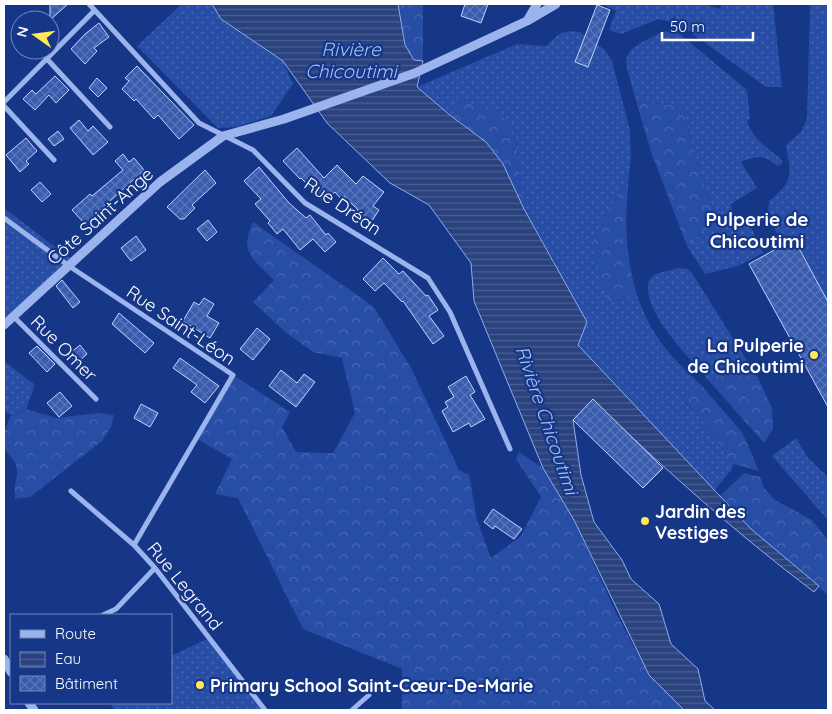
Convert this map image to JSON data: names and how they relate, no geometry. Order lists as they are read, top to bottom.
{
  "streets": {
    "street": [
      "Rue Dréan",
      "Côte Saint-Ange",
      "Rue Saint-Léon",
      "Rue Omer",
      "Rue Legrand"
    ]
  },
  "crossings": [
    ["Rue Dréan", "Côte Saint-Ange"],
    ["Côte Saint-Ange", "Rue Saint-Léon"],
    ["Côte Saint-Ange", "Rue Omer"],
    ["Rue Saint-Léon", "Rue Legrand"]
  ],
  "districts": ["Pulperie de Chicoutimi"],
  "water": ["Rivière Chicoutimi"],
  "places": ["La Pulperie de Chicoutimi", "Jardin des Vestiges", "Primary School Saint-Cœur-De-Marie"],
  "legend": ["Route", "Eau", "Bâtiment"],
  "scale_bar": "50 m",
  "north": "left"
}
